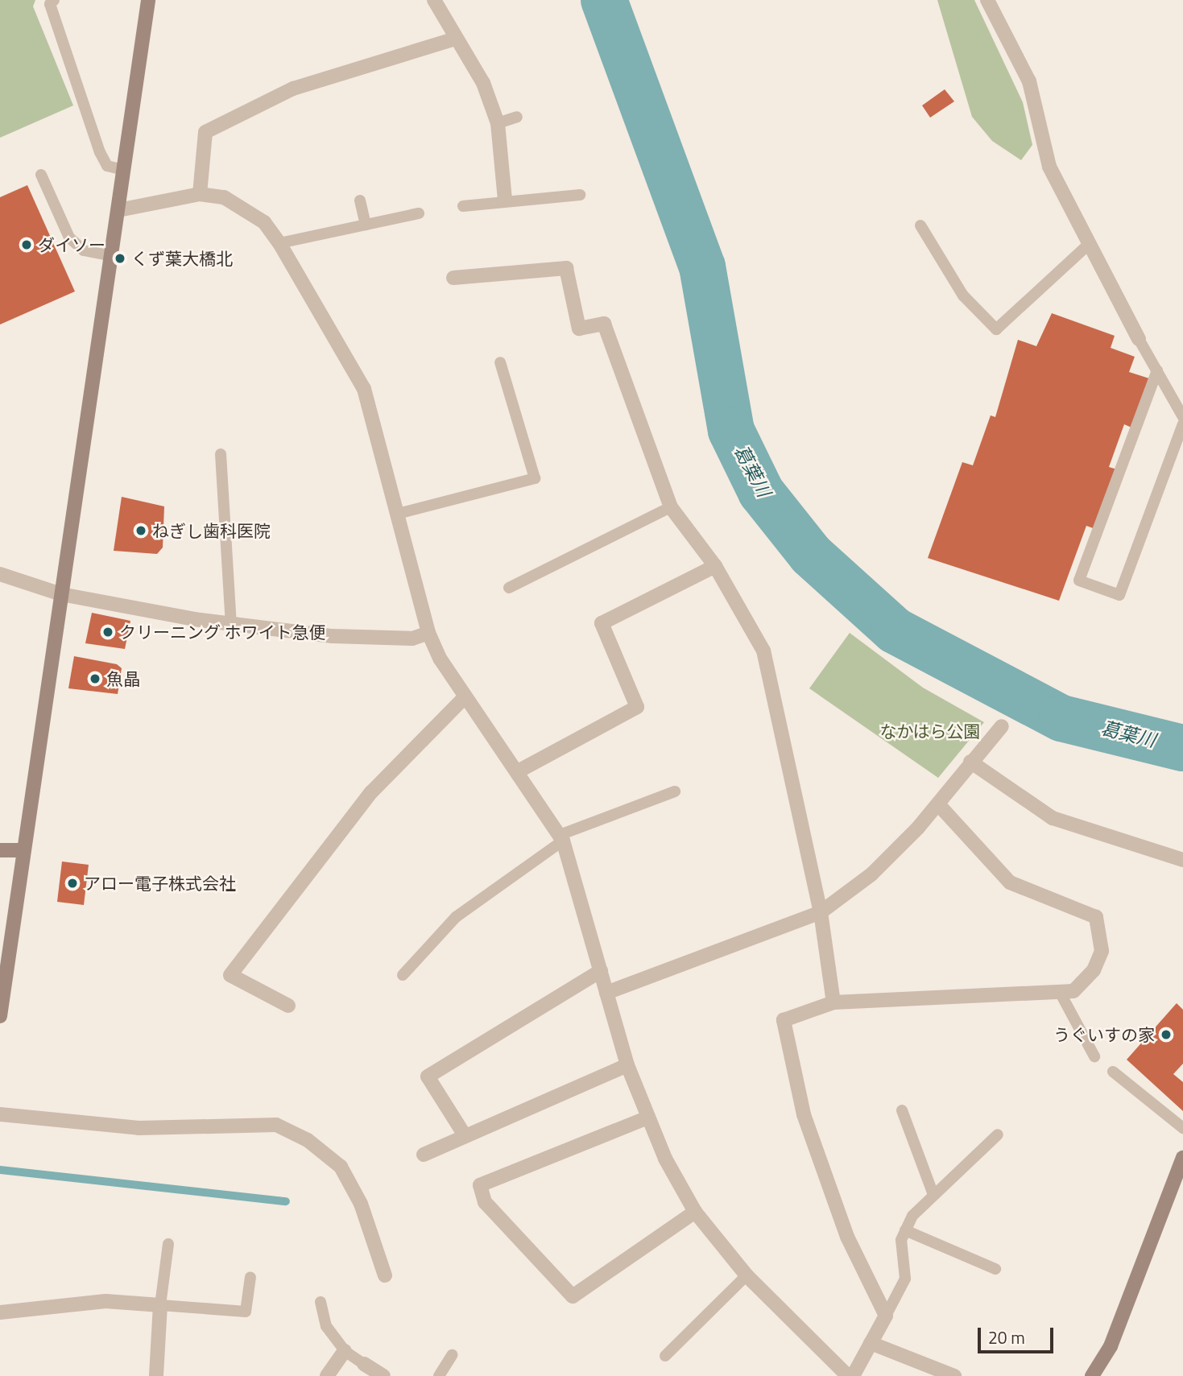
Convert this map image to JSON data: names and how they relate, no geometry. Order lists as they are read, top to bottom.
{
  "water": ["葛葉川"],
  "parks": ["なかはら公園"],
  "places": [
    "ダイソー",
    "くず葉大橋北",
    "ねぎし歯科医院",
    "クリーニング ホワイト急便",
    "魚晶",
    "アロー電子株式会社",
    "うぐいすの家"
  ],
  "scale_bar": "20 m"
}
